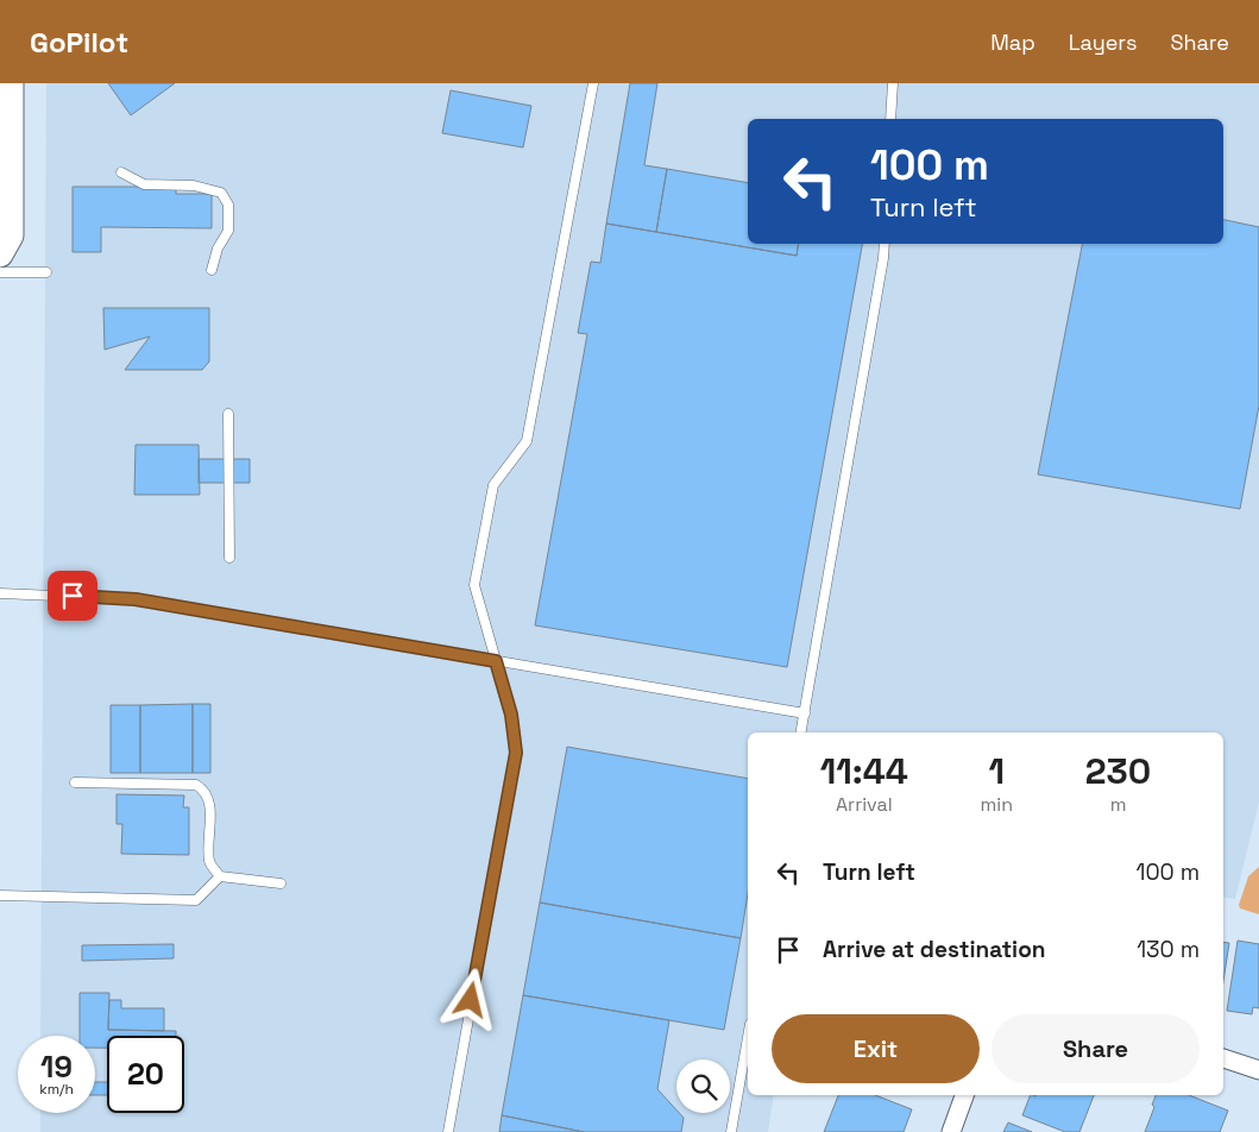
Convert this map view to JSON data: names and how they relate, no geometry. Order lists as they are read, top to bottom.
{
  "page": {
    "header": "GoPilot",
    "nav": ["Map", "Layers", "Share"],
    "turn": ["100 m", "Turn left"],
    "eta": [
      "11:44",
      "Arrival",
      "1",
      "min",
      "230",
      "m"
    ],
    "list": [
      {
        "name": "Turn left",
        "value": "100 m"
      },
      {
        "name": "Arrive at destination",
        "value": "130 m"
      }
    ],
    "buttons": ["Exit", "Share"],
    "speed": "19 km/h",
    "limit": "20"
  }
}
